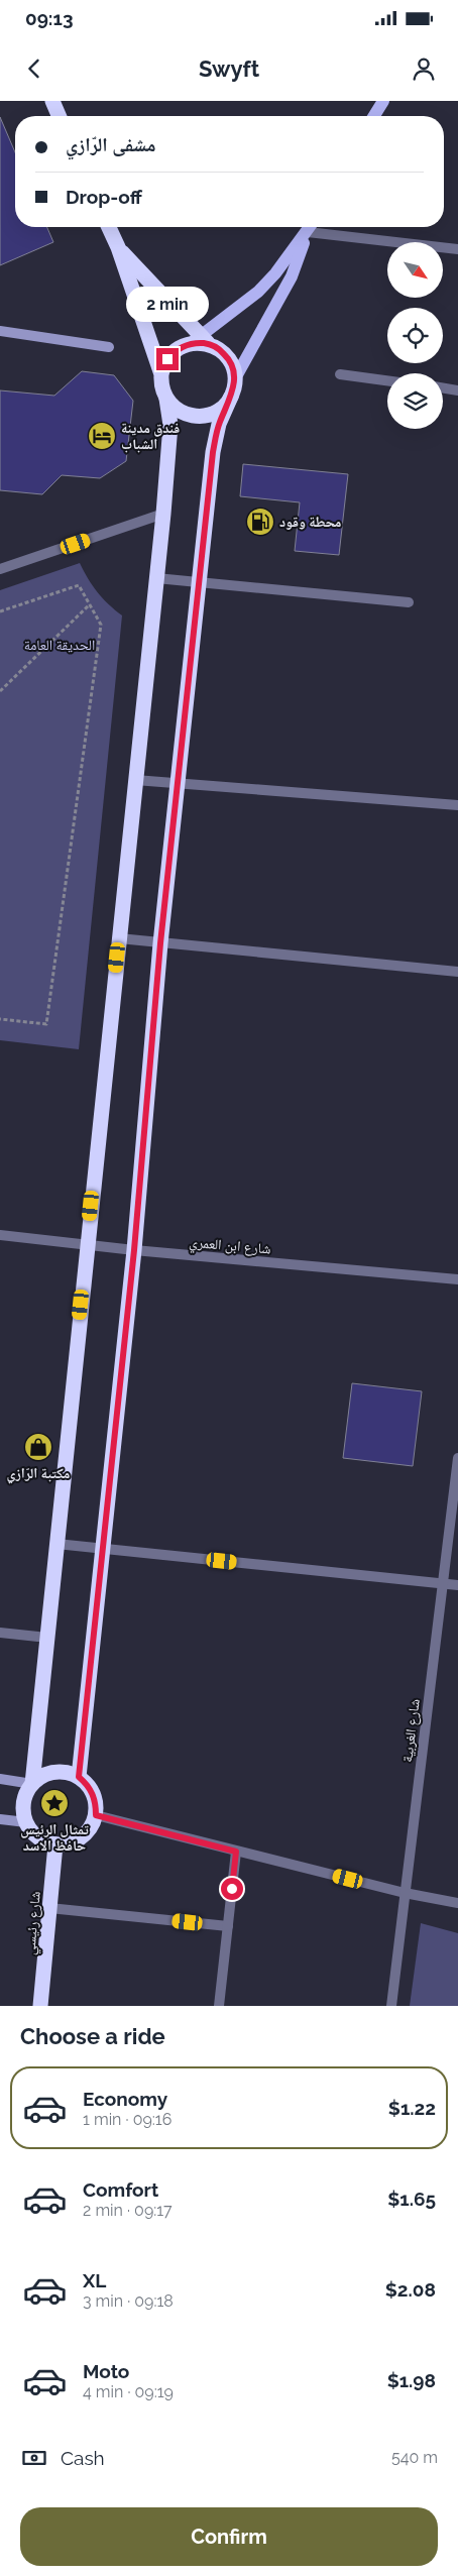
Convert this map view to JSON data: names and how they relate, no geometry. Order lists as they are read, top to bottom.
{
  "streets": {
    "highway": ["شارع رئيسي"],
    "street": ["شارع ابن العمري", "شارع الغربية"]
  },
  "parks": ["الحديقة العامة"],
  "places": {
    "hotel": ["فندق مدينة الشباب"],
    "fuel station": ["محطة وقود"],
    "shop": ["مكتبة الرّازي"],
    "place": ["تمثال الرئيس حافظ الاسد"]
  },
  "north": "bottom right",
  "page": {
    "status": "09:13",
    "header": "Swyft",
    "banner": ["مشفى الرّازي", "Drop-off"],
    "bubble": "2 min",
    "heading": "Choose a ride",
    "list": [
      {
        "name": "Economy",
        "note": "1 min · 09:16",
        "value": "$1.22"
      },
      {
        "name": "Comfort",
        "note": "2 min · 09:17",
        "value": "$1.65"
      },
      {
        "name": "XL",
        "note": "3 min · 09:18",
        "value": "$2.08"
      },
      {
        "name": "Moto",
        "note": "4 min · 09:19",
        "value": "$1.98"
      }
    ],
    "pay": ["Cash", "540 m"],
    "buttons": "Confirm"
  }
}
